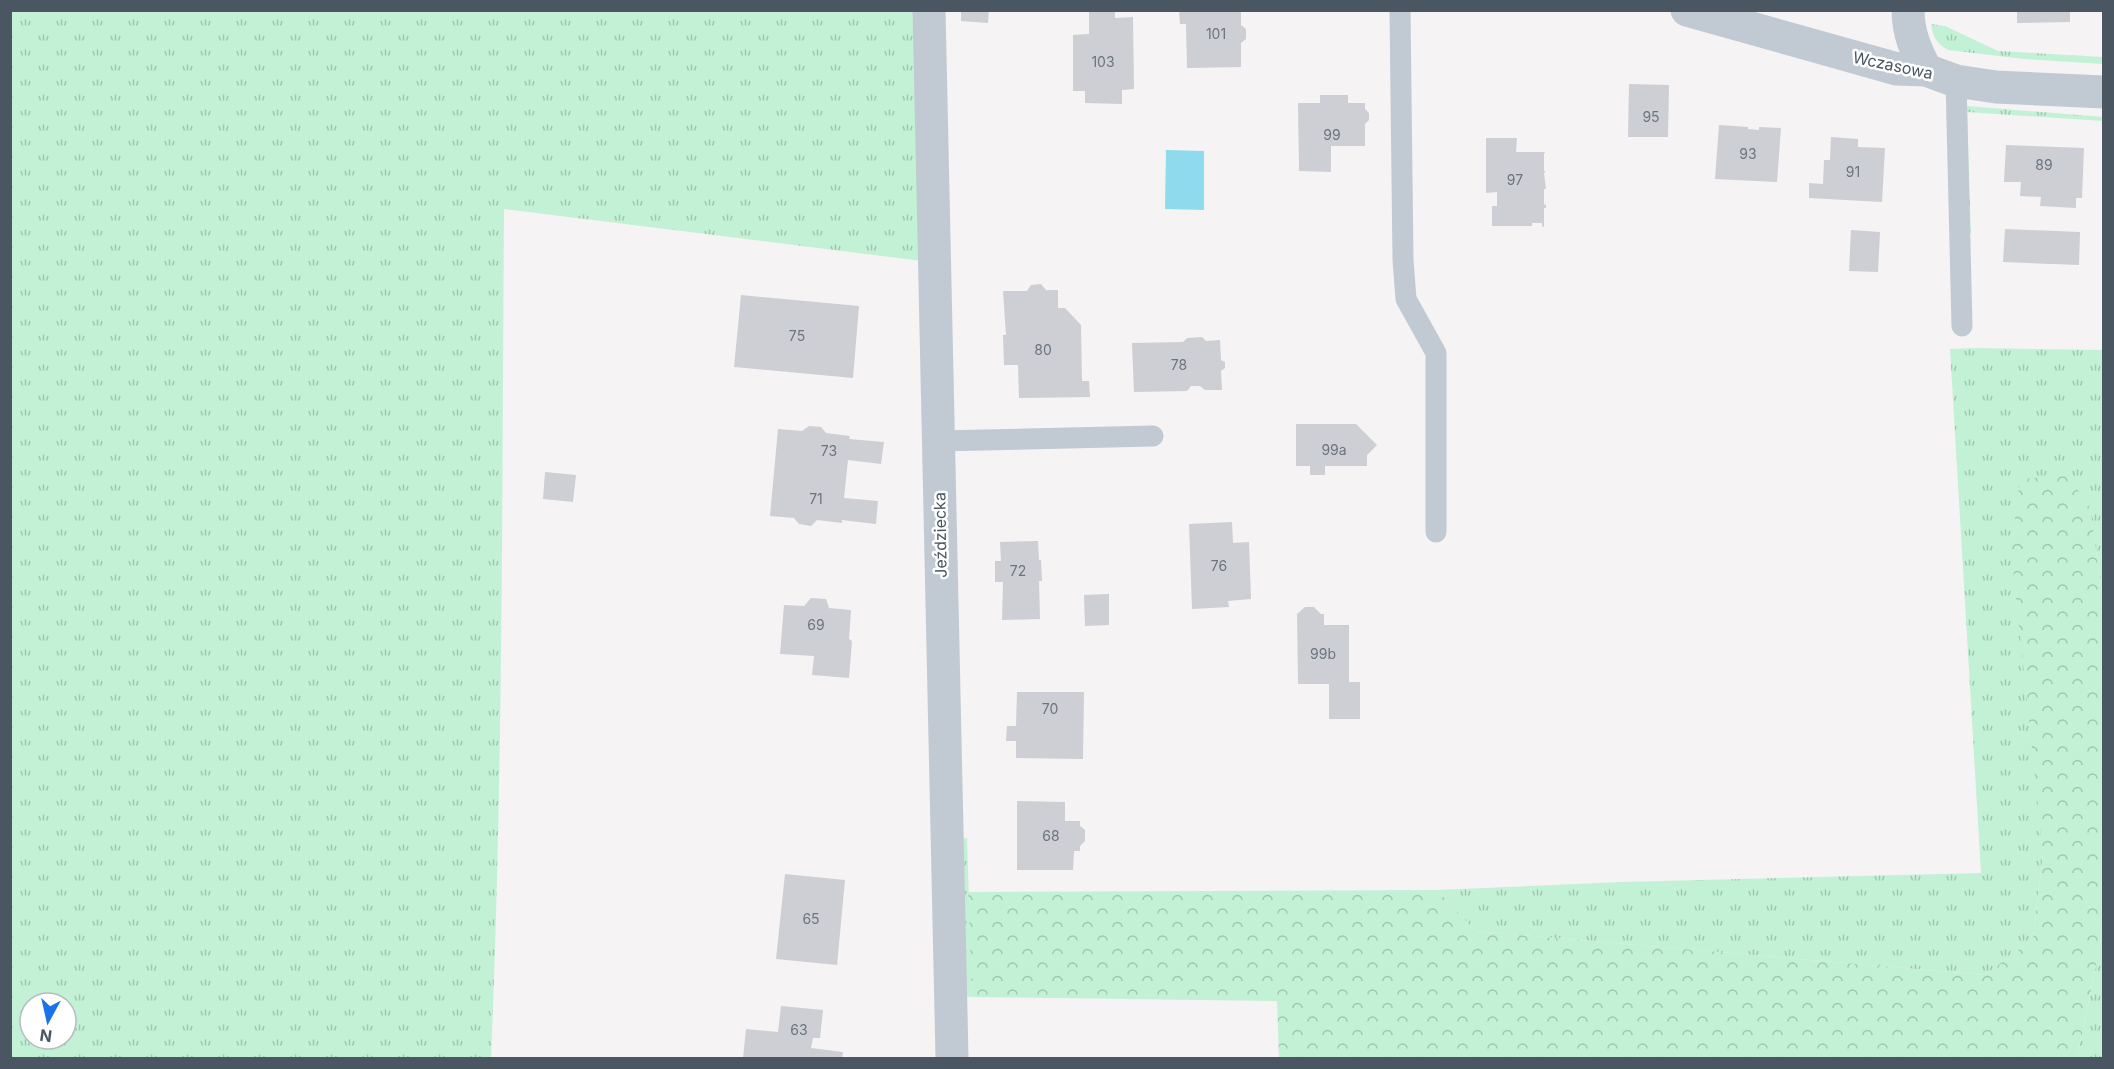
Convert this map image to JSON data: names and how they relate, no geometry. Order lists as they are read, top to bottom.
{
  "streets": {
    "street": ["Wczasowa", "Jeździecka"]
  },
  "house_numbers": [
    "101",
    "103",
    "95",
    "99",
    "93",
    "89",
    "91",
    "97",
    "75",
    "80",
    "78",
    "99a",
    "73",
    "71",
    "76",
    "72",
    "69",
    "99b",
    "70",
    "68",
    "65",
    "63"
  ],
  "north": "bottom"
}
